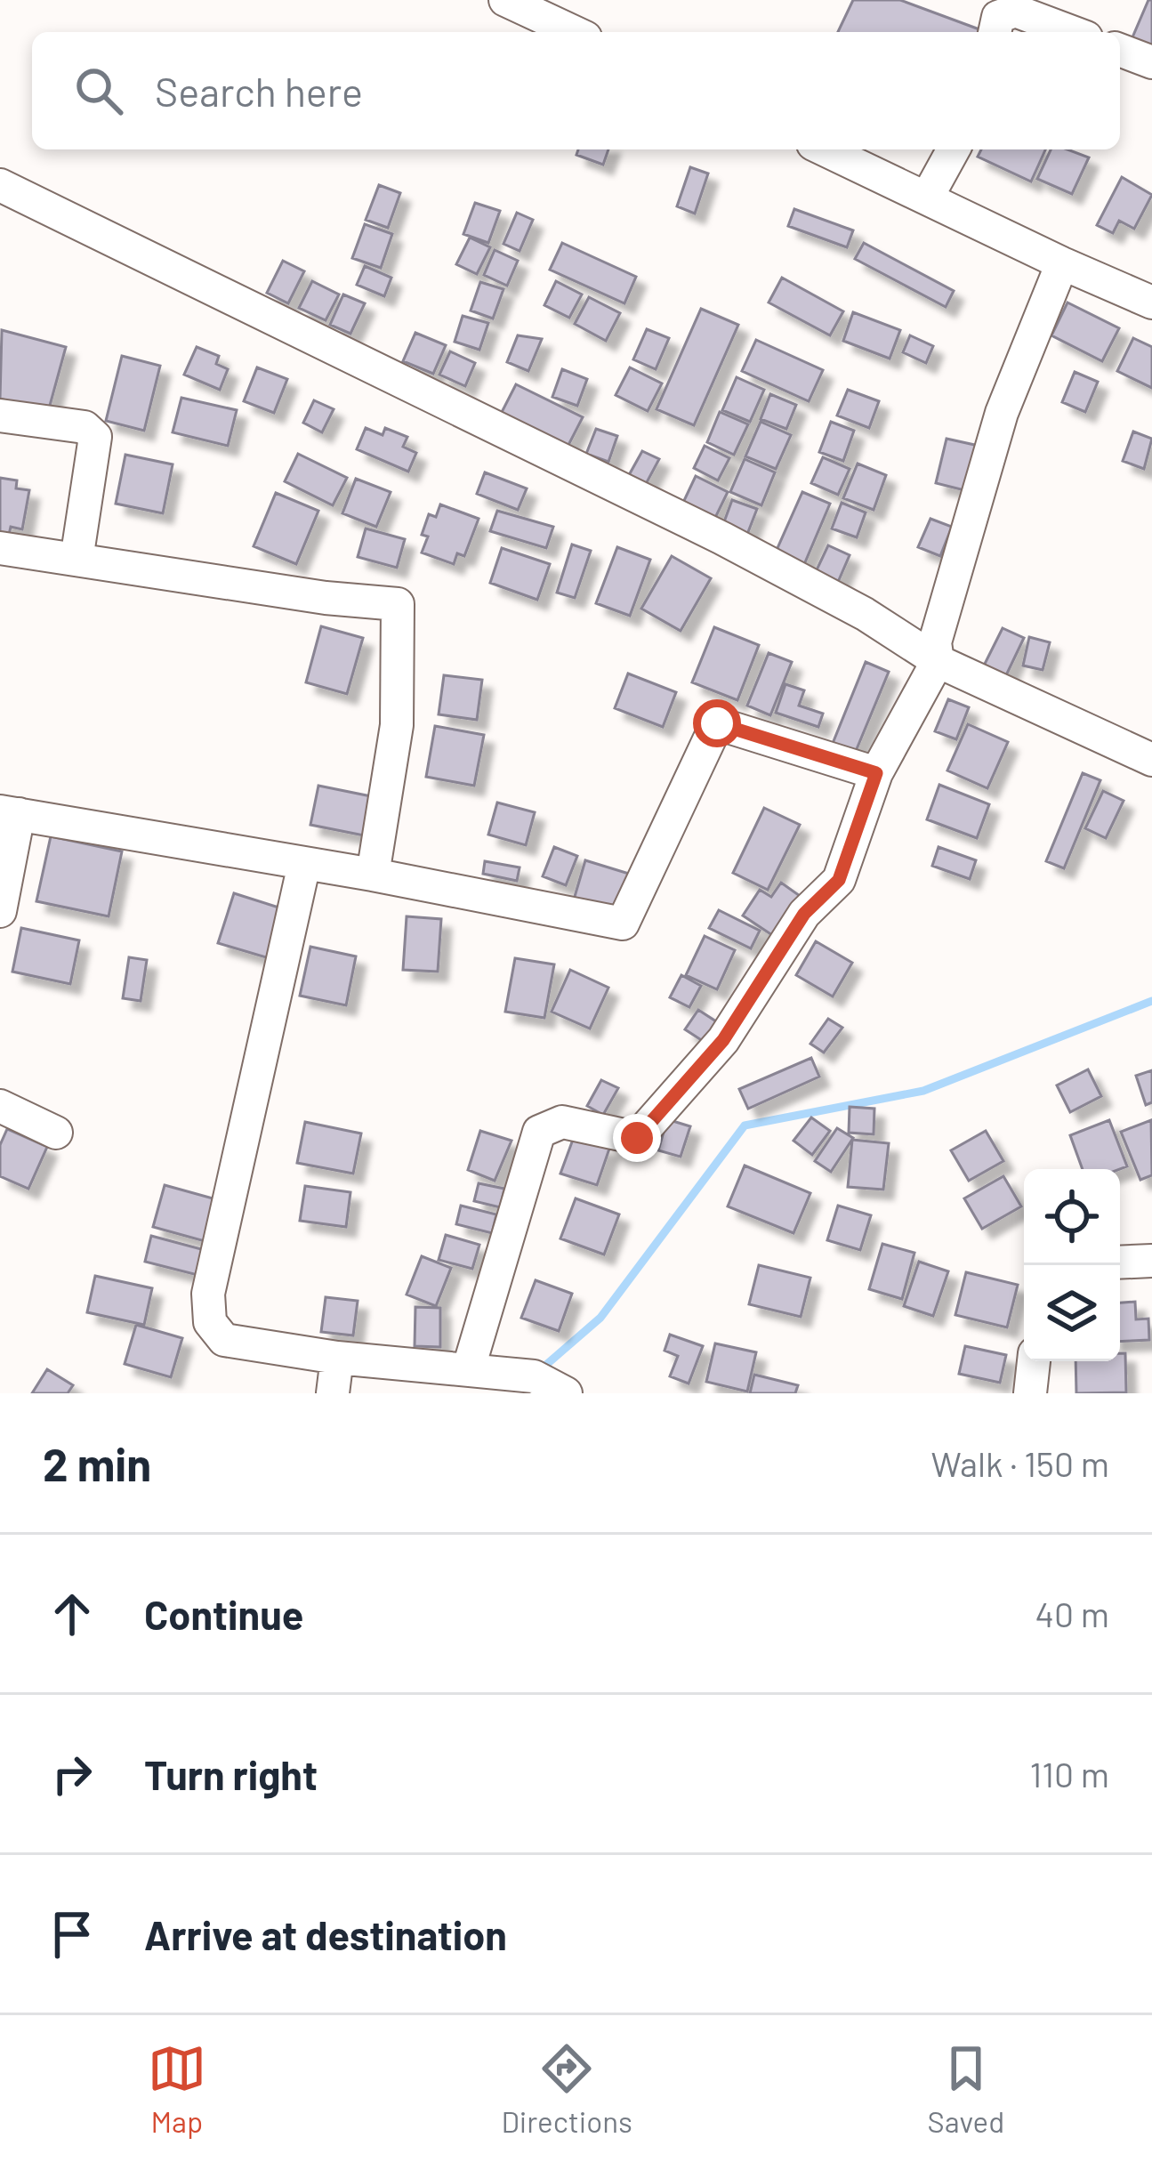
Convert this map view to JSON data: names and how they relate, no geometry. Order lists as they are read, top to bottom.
{
  "page": {
    "search": "Search here",
    "heading": ["2 min", "Walk · 150 m"],
    "list": [
      ["Continue", "40 m"],
      ["Turn right", "110 m"],
      "Arrive at destination"
    ],
    "nav": ["Map", "Directions", "Saved"]
  }
}
